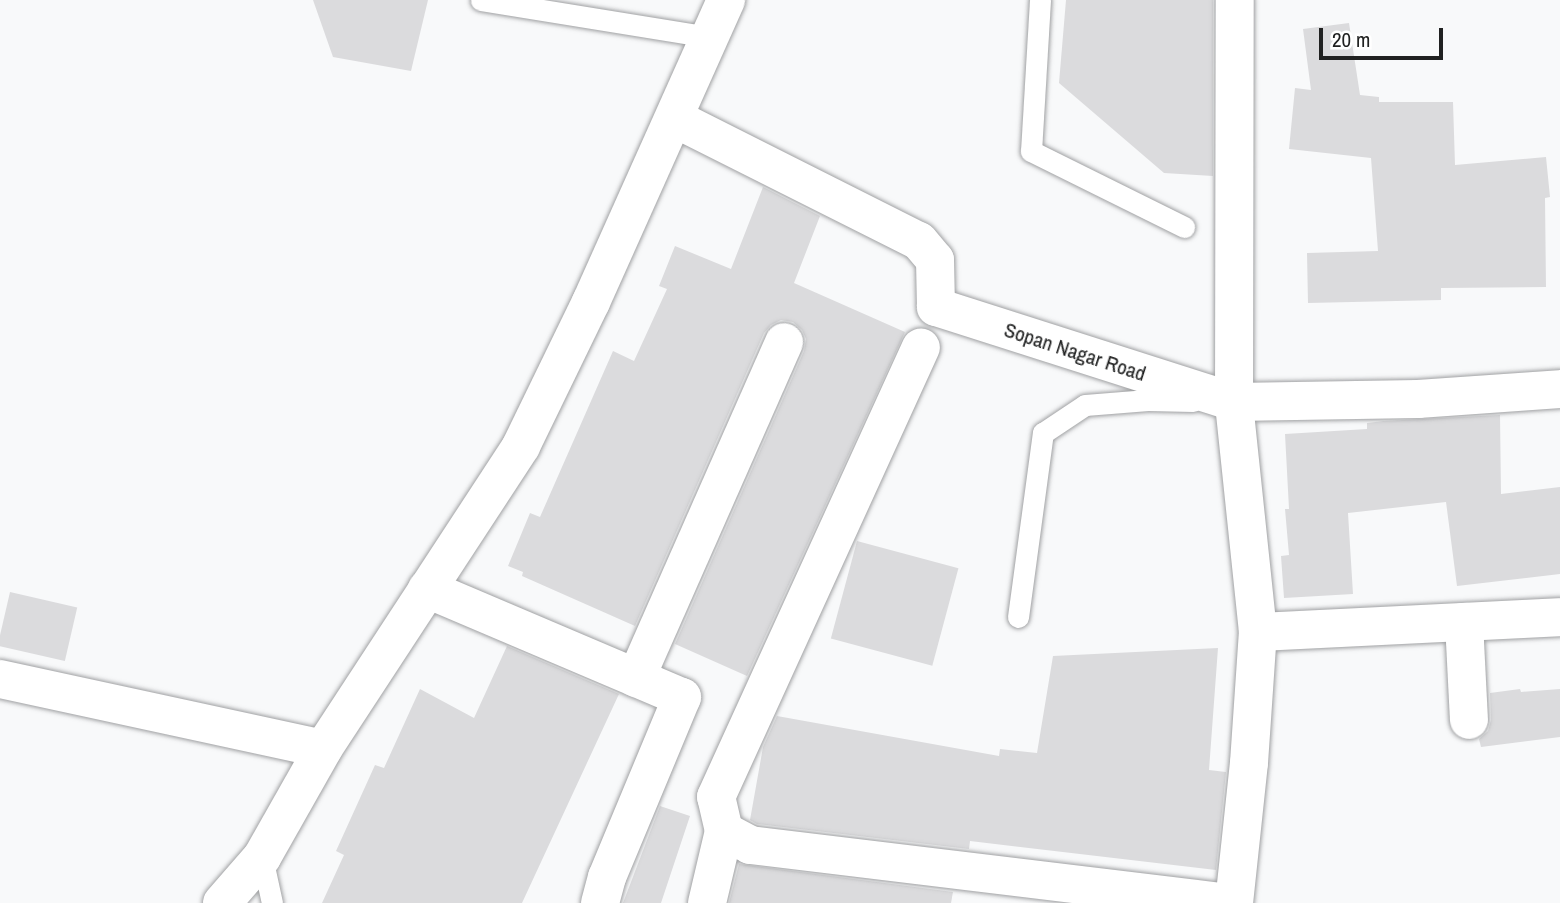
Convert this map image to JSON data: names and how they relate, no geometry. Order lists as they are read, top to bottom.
{
  "streets": {
    "street": ["Sopan Nagar Road"]
  },
  "scale_bar": "20 m"
}
